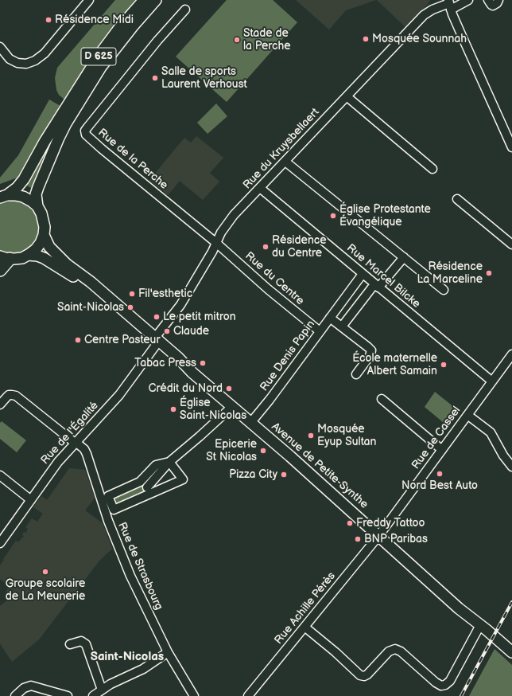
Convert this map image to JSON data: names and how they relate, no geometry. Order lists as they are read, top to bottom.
{
  "streets": {
    "main road": ["D 625", "Avenue de Petite-Synthe"],
    "street": [
      "Rue du Kruysbellaert",
      "Rue de la Perche",
      "Rue Marcel Bilcke",
      "Rue du Centre",
      "Rue Denis Papin",
      "Rue de l'Égalité",
      "Rue de Cassel",
      "Rue de Strasbourg",
      "Rue Achille Pérès"
    ]
  },
  "crossings": [
    ["Rue du Kruysbellaert", "Rue de la Perche"],
    ["Rue du Kruysbellaert", "Rue Marcel Bilcke"],
    ["Rue du Kruysbellaert", "Rue du Centre"],
    ["Rue du Kruysbellaert", "Rue de l'Égalité"],
    ["Rue du Kruysbellaert", "Avenue de Petite-Synthe"],
    ["Rue de la Perche", "Rue du Centre"],
    ["Rue Marcel Bilcke", "Rue Denis Papin"],
    ["Rue Marcel Bilcke", "Rue de Cassel"],
    ["Rue du Centre", "Rue Denis Papin"],
    ["Rue Denis Papin", "Avenue de Petite-Synthe"],
    ["Rue de l'Égalité", "Avenue de Petite-Synthe"],
    ["Rue de l'Égalité", "Rue de Strasbourg"],
    ["Rue de Cassel", "Avenue de Petite-Synthe"],
    ["Rue de Cassel", "Rue Achille Pérès"],
    ["Avenue de Petite-Synthe", "Rue Achille Pérès"]
  ],
  "districts": ["Saint-Nicolas"],
  "places": [
    "Résidence Midi",
    "Mosquée Sounnah",
    "Stade de la Perche",
    "Salle de sports Laurent Verhoust",
    "Église Protestante Évangélique",
    "Résidence du Centre",
    "Résidence La Marceline",
    "Fil'esthetic",
    "Saint-Nicolas",
    "Le petit mitron",
    "Claude",
    "Centre Pasteur",
    "Tabac Press",
    "École maternelle Albert Samain",
    "Crédit du Nord",
    "Église Saint-Nicolas",
    "Mosquée Eyup Sultan",
    "Epicerie St Nicolas",
    "Nord Best Auto",
    "Pizza City",
    "Freddy Tattoo",
    "BNP Paribas",
    "Groupe scolaire de La Meunerie"
  ]
}
